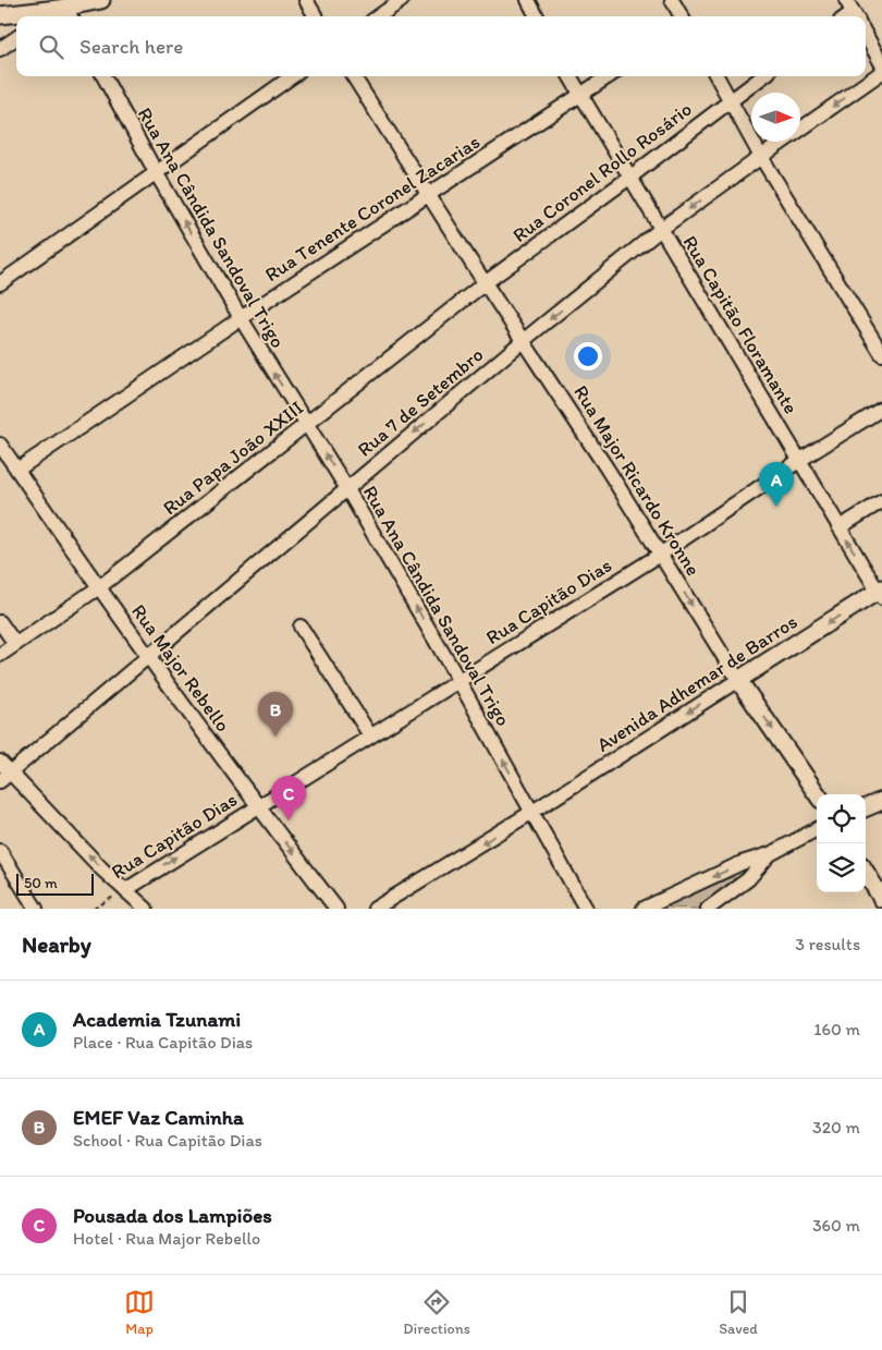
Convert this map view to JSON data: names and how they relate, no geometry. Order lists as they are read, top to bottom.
{
  "streets": {
    "main road": ["Rua Major Ricardo Kronne", "Avenida Adhemar de Barros"],
    "street": [
      "Rua Coronel Rollo Rosário",
      "Rua Tenente Coronel Zacarias",
      "Rua Ana Cândida Sandoval Trigo",
      "Rua Capitão Floramante",
      "Rua 7 de Setembro",
      "Rua Papa João XXIII",
      "Rua Capitão Dias",
      "Rua Major Rebello"
    ]
  },
  "crossings": [
    ["Rua Coronel Rollo Rosário", "Rua Capitão Floramante"],
    ["Rua Coronel Rollo Rosário", "Rua Papa João XXIII"],
    ["Rua Coronel Rollo Rosário", "Rua Major Ricardo Kronne"],
    ["Rua Tenente Coronel Zacarias", "Rua Ana Cândida Sandoval Trigo"],
    ["Rua Tenente Coronel Zacarias", "Rua Capitão Floramante"],
    ["Rua Tenente Coronel Zacarias", "Rua Major Ricardo Kronne"],
    ["Rua Tenente Coronel Zacarias", "Rua Major Rebello"],
    ["Rua Ana Cândida Sandoval Trigo", "Rua 7 de Setembro"],
    ["Rua Ana Cândida Sandoval Trigo", "Rua Papa João XXIII"],
    ["Rua Ana Cândida Sandoval Trigo", "Rua Capitão Dias"],
    ["Rua Ana Cândida Sandoval Trigo", "Avenida Adhemar de Barros"],
    ["Rua Capitão Floramante", "Rua 7 de Setembro"],
    ["Rua Capitão Floramante", "Rua Capitão Dias"],
    ["Rua Capitão Floramante", "Avenida Adhemar de Barros"],
    ["Rua 7 de Setembro", "Rua Major Ricardo Kronne"],
    ["Rua 7 de Setembro", "Rua Major Rebello"],
    ["Rua Papa João XXIII", "Rua Major Ricardo Kronne"],
    ["Rua Papa João XXIII", "Rua Major Rebello"],
    ["Rua Major Ricardo Kronne", "Rua Capitão Dias"],
    ["Rua Major Ricardo Kronne", "Avenida Adhemar de Barros"],
    ["Rua Capitão Dias", "Rua Major Rebello"]
  ],
  "one_way": ["Rua Ana Cândida Sandoval Trigo", "Rua 7 de Setembro", "Avenida Adhemar de Barros"],
  "scale_bar": "50 m",
  "north": "right",
  "page": {
    "search": "Search here",
    "pins": ["A", "B", "C"],
    "scale": "50 m",
    "heading": ["Nearby", "3 results"],
    "list": [
      {
        "mark": "A",
        "name": "Academia Tzunami",
        "note": "Place · Rua Capitão Dias",
        "value": "160 m"
      },
      {
        "mark": "B",
        "name": "EMEF Vaz Caminha",
        "note": "School · Rua Capitão Dias",
        "value": "320 m"
      },
      {
        "mark": "C",
        "name": "Pousada dos Lampiões",
        "note": "Hotel · Rua Major Rebello",
        "value": "360 m"
      }
    ],
    "nav": ["Map", "Directions", "Saved"]
  }
}
